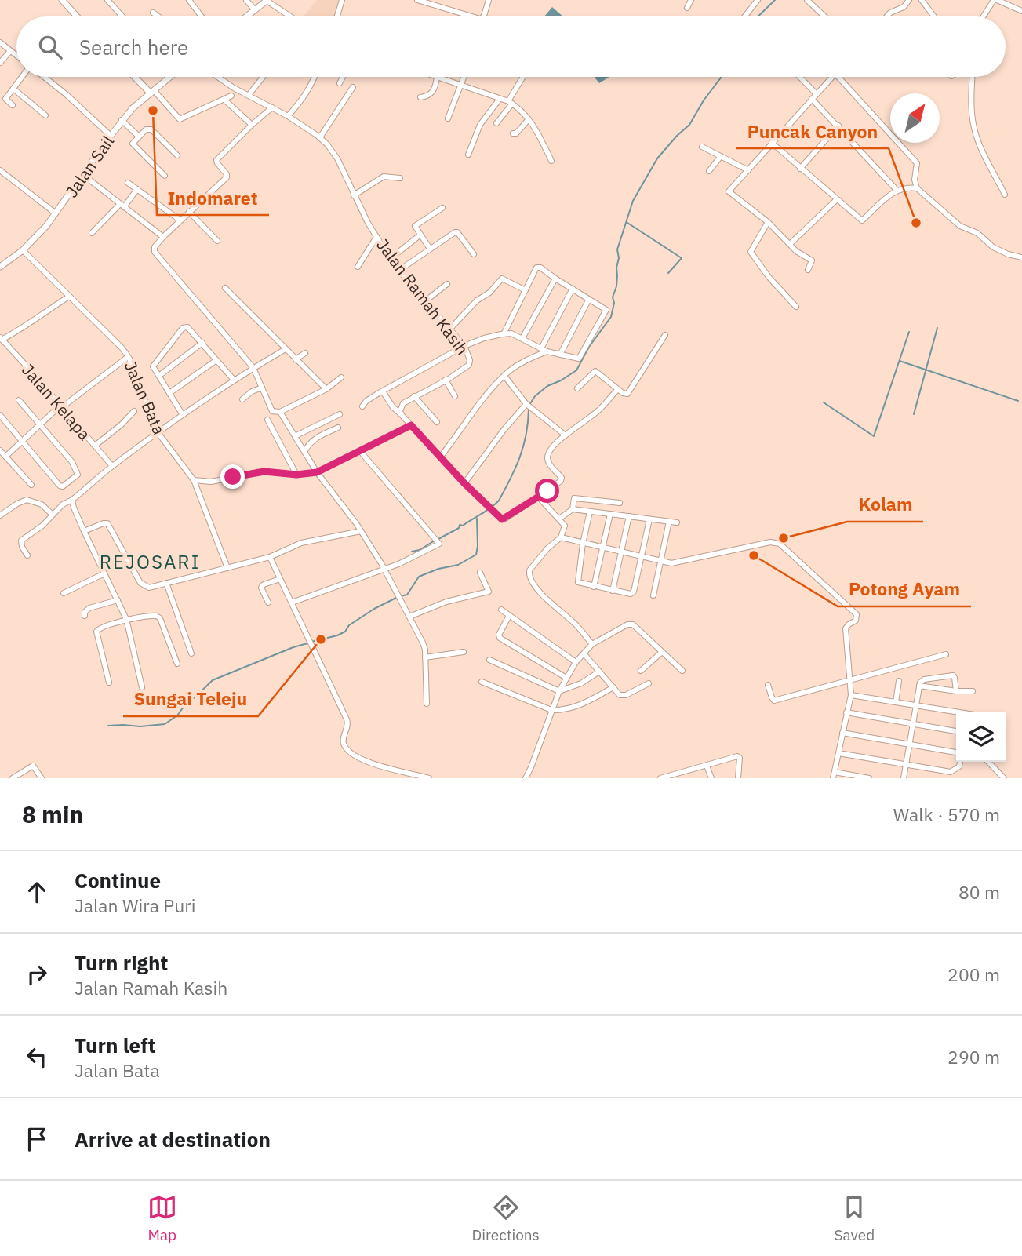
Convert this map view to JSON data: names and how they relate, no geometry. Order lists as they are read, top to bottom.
{
  "streets": {
    "street": [
      "Jalan Sail",
      "Jalan Ramah Kasih",
      "Jalan Bata",
      "Jalan Kelapa"
    ]
  },
  "crossings": [
    ["Jalan Sail", "Jalan Bata"]
  ],
  "districts": ["REJOSARI"],
  "places": [
    "Indomaret",
    "Puncak Canyon",
    "Kolam",
    "Potong Ayam",
    "Sungai Teleju"
  ],
  "north": "top right",
  "page": {
    "search": "Search here",
    "heading": ["8 min", "Walk · 570 m"],
    "list": [
      ["Continue", "Jalan Wira Puri", "80 m"],
      ["Turn right", "Jalan Ramah Kasih", "200 m"],
      ["Turn left", "Jalan Bata", "290 m"],
      "Arrive at destination"
    ],
    "nav": ["Map", "Directions", "Saved"]
  }
}
